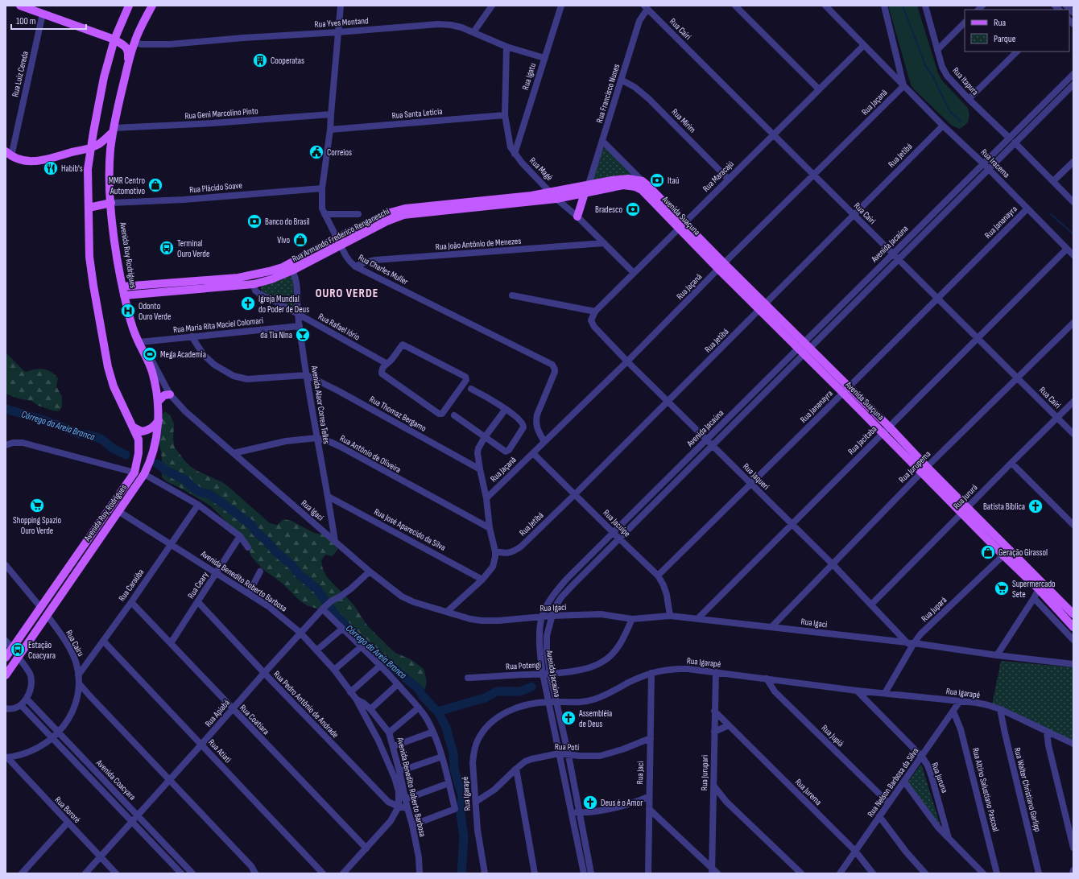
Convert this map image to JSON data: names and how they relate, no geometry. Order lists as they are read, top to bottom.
{
  "streets": {
    "main road": ["Avenida Suaçuna", "Rua Armando Frederico Renganeschi", "Avenida Ruy Rodrigues"],
    "street": [
      "Rua Yves Montand",
      "Rua Cairi",
      "Rua Luiz Cereda",
      "Rua Igatu",
      "Rua Itapura",
      "Rua Francisco Nunes",
      "Rua Jaçanã",
      "Rua Geni Marcolino Pinto",
      "Rua Santa Letícia",
      "Rua Mirim",
      "Rua Jetibá",
      "Rua Iracema",
      "Rua Magé",
      "Rua Maracajú",
      "Rua Plácido Soave",
      "Rua Jananayra",
      "Rua João Antônio de Menezes",
      "Avenida Jacaúna",
      "Rua Charles Muller",
      "Rua Maria Rita Maciel Colomari",
      "Rua Rafael Iório",
      "Avenida Alaor Correa Telles",
      "Rua Thomaz Bergamo",
      "Rua Jacitaba",
      "Rua Antônio de Oliveira",
      "Rua Jurupema",
      "Rua Jaqueri",
      "Rua Jururá",
      "Rua Igaci",
      "Rua Jacuípe",
      "Rua José Aparecido da Silva",
      "Avenida Benedito Roberto Barbosa",
      "Rua Caraúba",
      "Rua Ceary",
      "Rua Jupará",
      "Rua Cairu",
      "Rua Igarapé",
      "Rua Potengi",
      "Rua Pedro Antônio de Andrade",
      "Rua Apiabá",
      "Rua Coatiara",
      "Rua Jupiá",
      "Rua Poti",
      "Rua Atiati",
      "Rua Jaci",
      "Rua Jurupari",
      "Rua Juruna",
      "Avenida Coacyara",
      "Rua Nelson Barbosa da Silva",
      "Rua Altino Salustiano Pascoal",
      "Rua Walter Christiano Garlipp",
      "Rua Jurema",
      "Rua Bororé"
    ]
  },
  "crossings": [
    ["Rua Yves Montand", "Rua Igatu"],
    ["Rua Yves Montand", "Rua Magé"],
    ["Rua Yves Montand", "Avenida Ruy Rodrigues"],
    ["Rua Yves Montand", "Rua Charles Muller"],
    ["Rua Cairi", "Rua Francisco Nunes"],
    ["Rua Cairi", "Rua Jaçanã"],
    ["Rua Cairi", "Rua Jetibá"],
    ["Rua Cairi", "Rua Maracajú"],
    ["Rua Cairi", "Rua Jananayra"],
    ["Rua Cairi", "Avenida Jacaúna"],
    ["Rua Cairi", "Rua Jacitaba"],
    ["Rua Cairi", "Rua Jurupema"],
    ["Rua Cairi", "Rua Jururá"],
    ["Rua Igatu", "Rua Magé"],
    ["Rua Itapura", "Avenida Jacaúna"],
    ["Rua Francisco Nunes", "Rua Mirim"],
    ["Rua Francisco Nunes", "Rua Armando Frederico Renganeschi"],
    ["Rua Jaçanã", "Rua Iracema"],
    ["Rua Jaçanã", "Avenida Suaçuna"],
    ["Rua Jaçanã", "Rua Charles Muller"],
    ["Rua Jaçanã", "Rua Jaqueri"],
    ["Rua Jaçanã", "Rua Jacuípe"],
    ["Rua Geni Marcolino Pinto", "Avenida Ruy Rodrigues"],
    ["Rua Geni Marcolino Pinto", "Rua Charles Muller"],
    ["Rua Santa Letícia", "Rua Magé"],
    ["Rua Santa Letícia", "Rua Charles Muller"],
    ["Rua Mirim", "Rua Maracajú"],
    ["Rua Jetibá", "Rua Iracema"],
    ["Rua Jetibá", "Avenida Suaçuna"],
    ["Rua Jetibá", "Rua Jaqueri"],
    ["Rua Jetibá", "Rua Jacuípe"],
    ["Rua Iracema", "Rua Maracajú"],
    ["Rua Iracema", "Rua Jananayra"],
    ["Rua Iracema", "Avenida Jacaúna"],
    ["Rua Iracema", "Rua Jacitaba"],
    ["Rua Magé", "Rua Maracajú"],
    ["Rua Magé", "Rua Armando Frederico Renganeschi"],
    ["Rua Magé", "Rua João Antônio de Menezes"],
    ["Rua Maracajú", "Avenida Suaçuna"],
    ["Rua Maracajú", "Rua Jaqueri"],
    ["Rua Plácido Soave", "Avenida Ruy Rodrigues"],
    ["Rua Plácido Soave", "Rua Charles Muller"],
    ["Avenida Suaçuna", "Rua Jananayra"],
    ["Avenida Suaçuna", "Rua Armando Frederico Renganeschi"],
    ["Avenida Suaçuna", "Avenida Jacaúna"],
    ["Avenida Suaçuna", "Rua Jacitaba"],
    ["Avenida Suaçuna", "Rua Jurupema"],
    ["Avenida Suaçuna", "Rua Jururá"],
    ["Avenida Suaçuna", "Rua Jupará"],
    ["Rua Jananayra", "Rua Jaqueri"],
    ["Rua Jananayra", "Rua Jacuípe"],
    ["Rua Armando Frederico Renganeschi", "Avenida Ruy Rodrigues"],
    ["Rua Armando Frederico Renganeschi", "Rua Charles Muller"],
    ["Rua Armando Frederico Renganeschi", "Rua Rafael Iório"],
    ["Rua Armando Frederico Renganeschi", "Avenida Alaor Correa Telles"],
    ["Rua João Antônio de Menezes", "Rua Charles Muller"],
    ["Avenida Jacaúna", "Rua Jaqueri"],
    ["Avenida Jacaúna", "Rua Igaci"],
    ["Avenida Jacaúna", "Rua Jacuípe"],
    ["Avenida Jacaúna", "Rua Igarapé"],
    ["Avenida Jacaúna", "Rua Potengi"],
    ["Avenida Jacaúna", "Rua Poti"],
    ["Avenida Ruy Rodrigues", "Rua Maria Rita Maciel Colomari"],
    ["Avenida Ruy Rodrigues", "Rua Igaci"],
    ["Avenida Ruy Rodrigues", "Avenida Benedito Roberto Barbosa"],
    ["Avenida Ruy Rodrigues", "Rua Cairu"],
    ["Rua Maria Rita Maciel Colomari", "Avenida Alaor Correa Telles"],
    ["Rua Maria Rita Maciel Colomari", "Rua Igaci"],
    ["Rua Rafael Iório", "Avenida Alaor Correa Telles"],
    ["Avenida Alaor Correa Telles", "Rua Thomaz Bergamo"],
    ["Avenida Alaor Correa Telles", "Rua Antônio de Oliveira"],
    ["Avenida Alaor Correa Telles", "Rua Igaci"],
    ["Avenida Alaor Correa Telles", "Rua José Aparecido da Silva"],
    ["Rua Jacitaba", "Rua Jaqueri"],
    ["Rua Jacitaba", "Rua Igaci"],
    ["Rua Antônio de Oliveira", "Rua Igaci"],
    ["Rua Jurupema", "Rua Jaqueri"],
    ["Rua Jurupema", "Rua Igaci"],
    ["Rua Jaqueri", "Rua Jururá"],
    ["Rua Jaqueri", "Rua Igaci"],
    ["Rua Jaqueri", "Rua Jupará"],
    ["Rua Igaci", "Rua Jacuípe"],
    ["Rua Igaci", "Rua Jupará"],
    ["Rua Igaci", "Rua Potengi"],
    ["Rua Igaci", "Rua Apiabá"],
    ["Avenida Benedito Roberto Barbosa", "Rua Caraúba"],
    ["Avenida Benedito Roberto Barbosa", "Rua Ceary"],
    ["Avenida Benedito Roberto Barbosa", "Rua Pedro Antônio de Andrade"],
    ["Avenida Benedito Roberto Barbosa", "Rua Apiabá"],
    ["Avenida Benedito Roberto Barbosa", "Rua Coatiara"],
    ["Rua Caraúba", "Rua Cairu"],
    ["Rua Caraúba", "Rua Coatiara"],
    ["Rua Caraúba", "Rua Atiati"],
    ["Rua Ceary", "Rua Pedro Antônio de Andrade"],
    ["Rua Ceary", "Rua Coatiara"],
    ["Rua Jupará", "Rua Igarapé"],
    ["Rua Cairu", "Avenida Coacyara"],
    ["Rua Cairu", "Rua Bororé"],
    ["Rua Igarapé", "Rua Jupiá"],
    ["Rua Igarapé", "Rua Poti"],
    ["Rua Igarapé", "Rua Jaci"],
    ["Rua Igarapé", "Rua Jurupari"],
    ["Rua Igarapé", "Rua Juruna"],
    ["Rua Igarapé", "Rua Nelson Barbosa da Silva"],
    ["Rua Igarapé", "Rua Walter Christiano Garlipp"],
    ["Rua Pedro Antônio de Andrade", "Rua Apiabá"],
    ["Rua Apiabá", "Rua Coatiara"],
    ["Rua Apiabá", "Rua Atiati"],
    ["Rua Apiabá", "Avenida Coacyara"],
    ["Rua Apiabá", "Rua Bororé"],
    ["Rua Jupiá", "Rua Nelson Barbosa da Silva"],
    ["Rua Poti", "Rua Jaci"],
    ["Rua Jurupari", "Rua Jurema"],
    ["Rua Juruna", "Rua Nelson Barbosa da Silva"],
    ["Rua Nelson Barbosa da Silva", "Rua Altino Salustiano Pascoal"],
    ["Rua Nelson Barbosa da Silva", "Rua Jurema"]
  ],
  "districts": ["OURO VERDE"],
  "water": ["Córrego da Areia Branca"],
  "places": {
    "building": ["Cooperatas"],
    "public building": ["Correios"],
    "restaurant": ["Habib's"],
    "bank": ["Itaú", "Bradesco", "Banco do Brasil"],
    "shop": ["MMR Centro Automotivo", "Vivo", "Geração Girassol"],
    "bus stop": ["Terminal Ouro Verde", "Estação Coacyara"],
    "church": [
      "Igreja Mundial do Poder de Deus",
      "Batista Bíblica",
      "Assembléia de Deus",
      "Deus é o Amor"
    ],
    "hospital": ["Odonto Ouro Verde"],
    "bar": ["da Tia Nina"],
    "sports": ["Mega Academia"],
    "supermarket": ["Shopping Spazio Ouro Verde", "Supermercado Sete"]
  },
  "legend": ["Rua", "Parque"],
  "scale_bar": "100 m"
}
